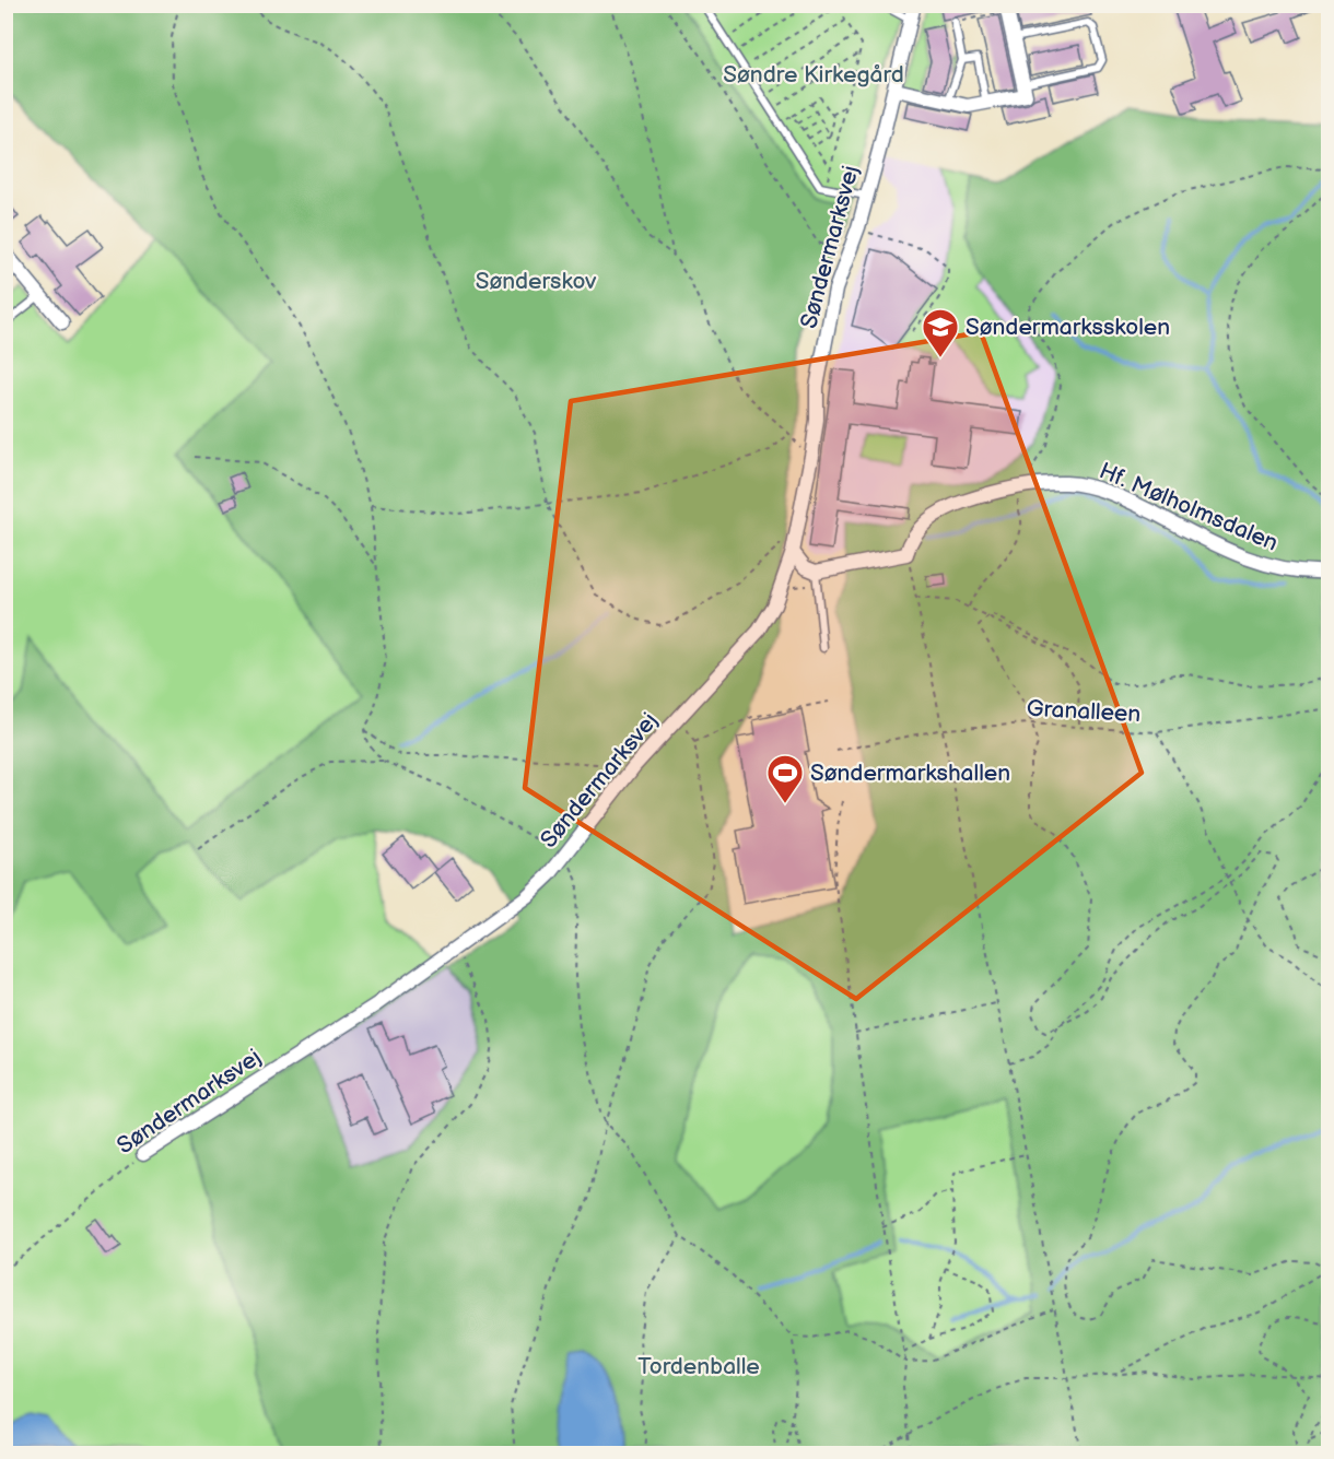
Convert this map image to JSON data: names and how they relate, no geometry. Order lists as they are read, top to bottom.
{
  "streets": {
    "street": ["Søndermarksvej", "Hf. Mølholmsdalen"],
    "path": ["Granalleen"]
  },
  "parks": ["Søndre Kirkegård", "Sønderskov", "Tordenballe"],
  "places": {
    "school or university": ["Søndermarksskolen"],
    "sports": ["Søndermarkshallen"]
  }
}
